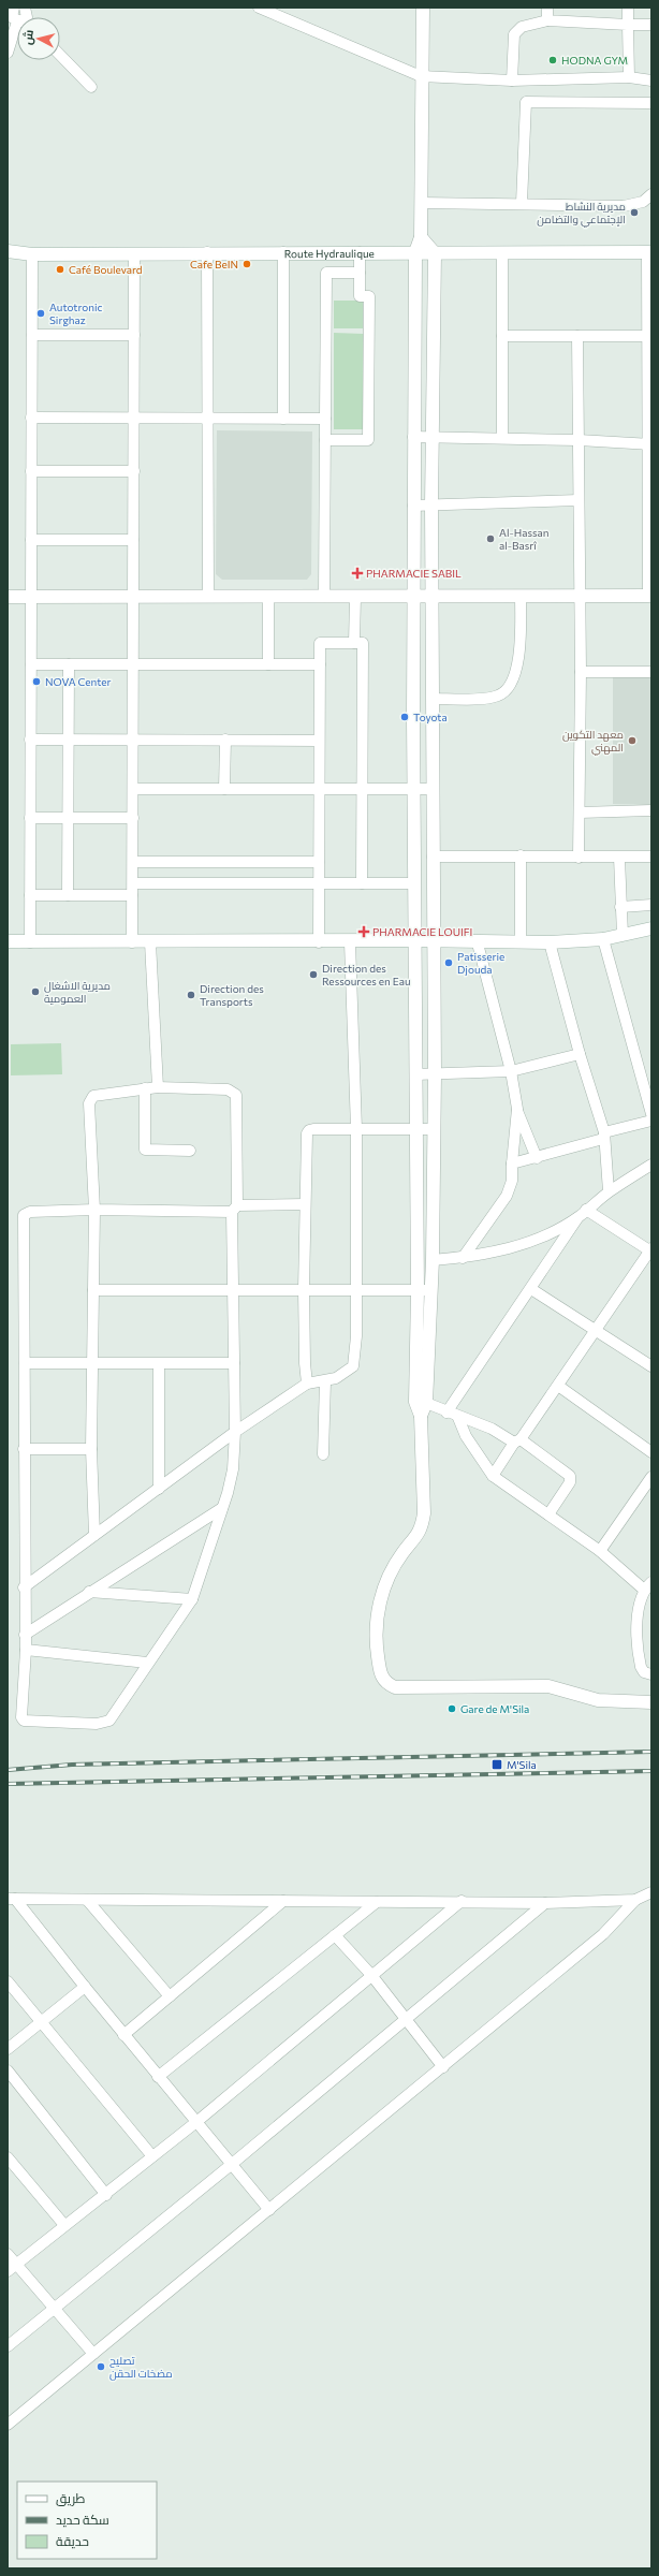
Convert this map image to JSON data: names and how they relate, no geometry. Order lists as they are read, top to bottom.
{
  "streets": {
    "street": ["Route Hydraulique"]
  },
  "places": {
    "other": [
      "HODNA GYM",
      "مديرية النشاط الإجتماعي والتضامن",
      "Cafe BeIN",
      "Café Boulevard",
      "Autotronic Sirghaz",
      "Al-Hassan al-Basrî",
      "NOVA Center",
      "Toyota",
      "معهد التكوين المهني",
      "Patisserie Djouda",
      "Direction des Ressources en Eau",
      "مديرية الاشغال العمومية",
      "Direction des Transports",
      "Gare de M'Sila",
      "تصليح مضخات الحقن"
    ],
    "health": ["PHARMACIE SABIL", "PHARMACIE LOUIFI"],
    "transit": ["M'Sila"]
  },
  "legend": ["طريق", "سكة حديد", "حديقة"],
  "north": "left"
}
